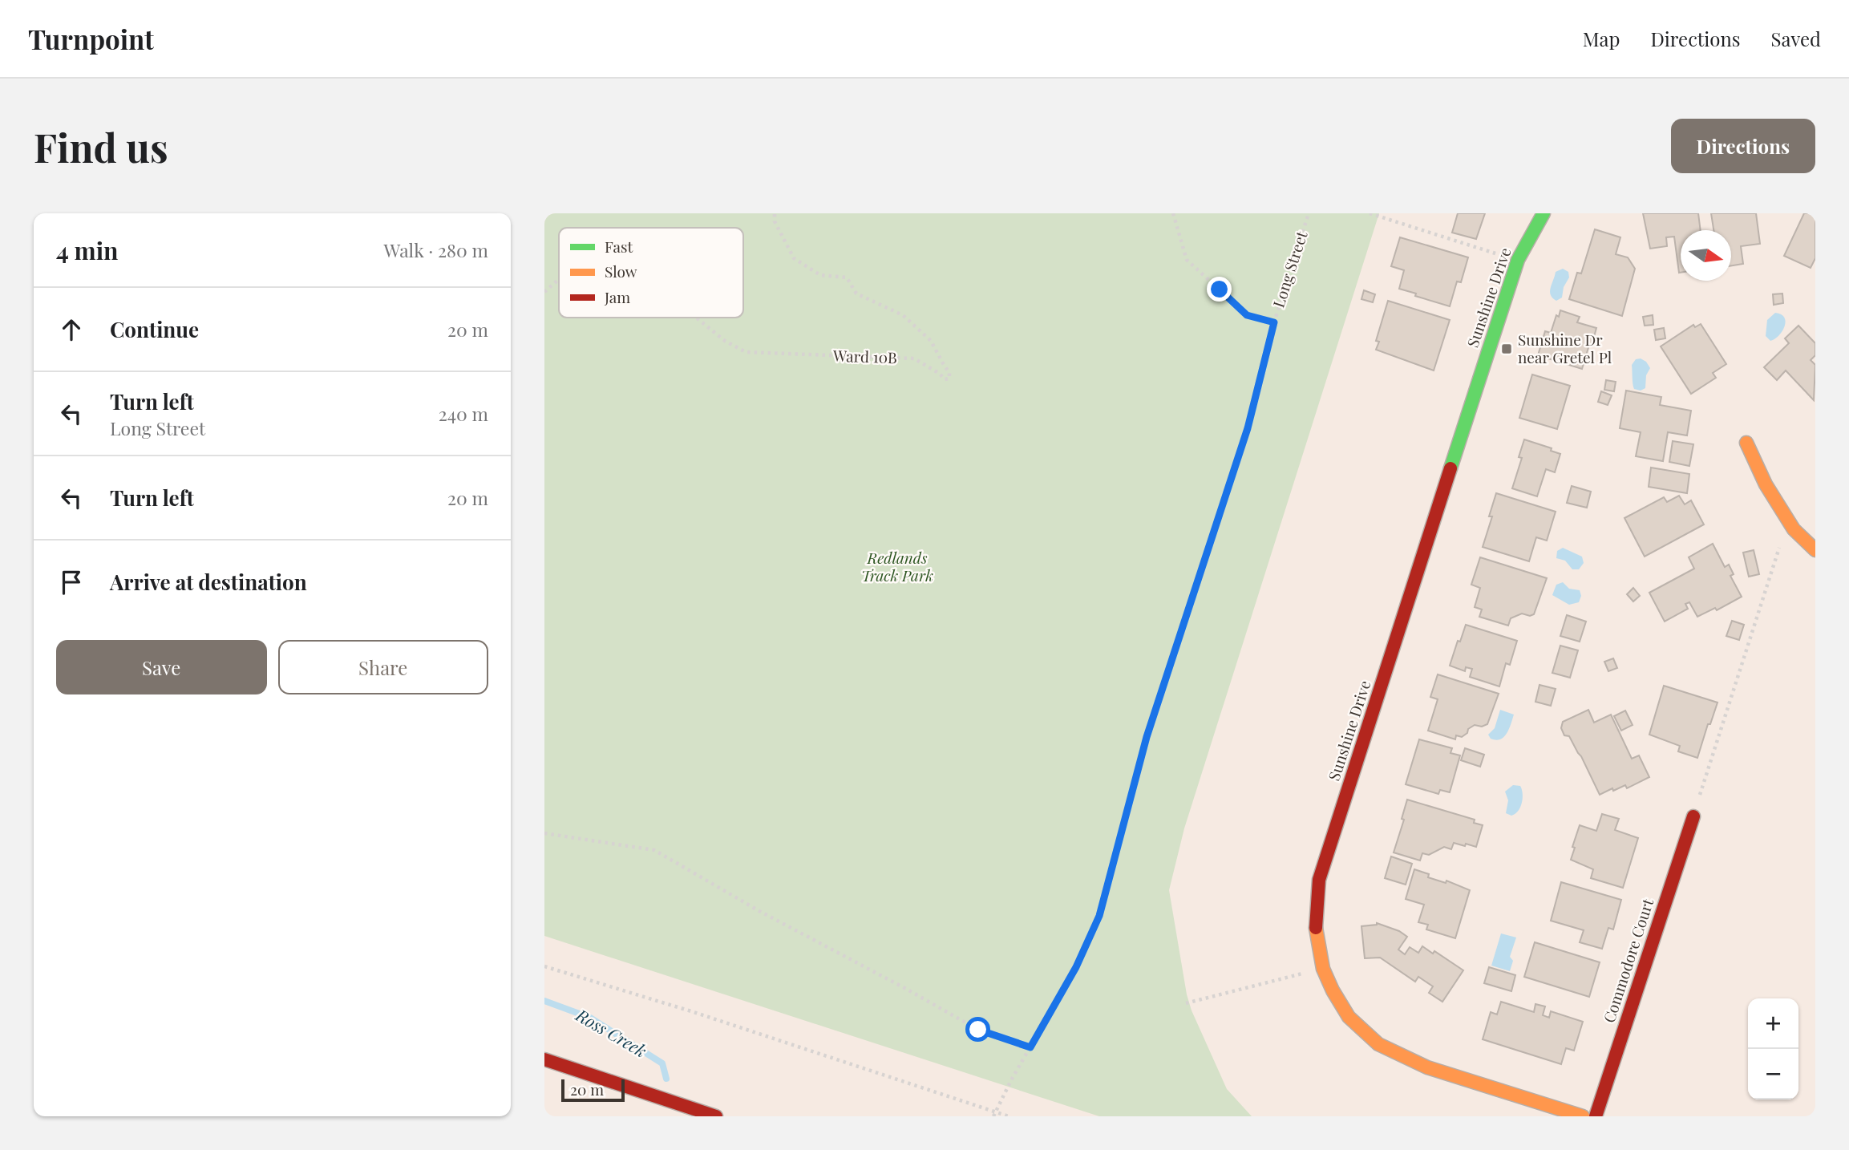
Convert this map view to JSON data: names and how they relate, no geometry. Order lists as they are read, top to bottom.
{
  "streets": {
    "street": ["Sunshine Drive", "Commodore Court"],
    "path": ["Long Street", "Ward 10B"]
  },
  "water": ["Ross Creek"],
  "parks": ["Redlands Track Park"],
  "places": {
    "transit": ["Sunshine Dr near Gretel Pl"]
  },
  "legend": ["Fast", "Slow", "Jam"],
  "scale_bar": "20 m",
  "north": "right",
  "page": {
    "header": "Turnpoint",
    "nav": ["Map", "Directions", "Saved"],
    "buttons": [
      "Directions",
      ["Save", "Share"]
    ],
    "title": "Find us",
    "heading": ["4 min", "Walk · 280 m"],
    "list": [
      ["Continue", "20 m"],
      ["Turn left", "Long Street", "240 m"],
      ["Turn left", "20 m"],
      "Arrive at destination"
    ],
    "map_buttons": ["+", "−"],
    "scale": "20 m"
  }
}
